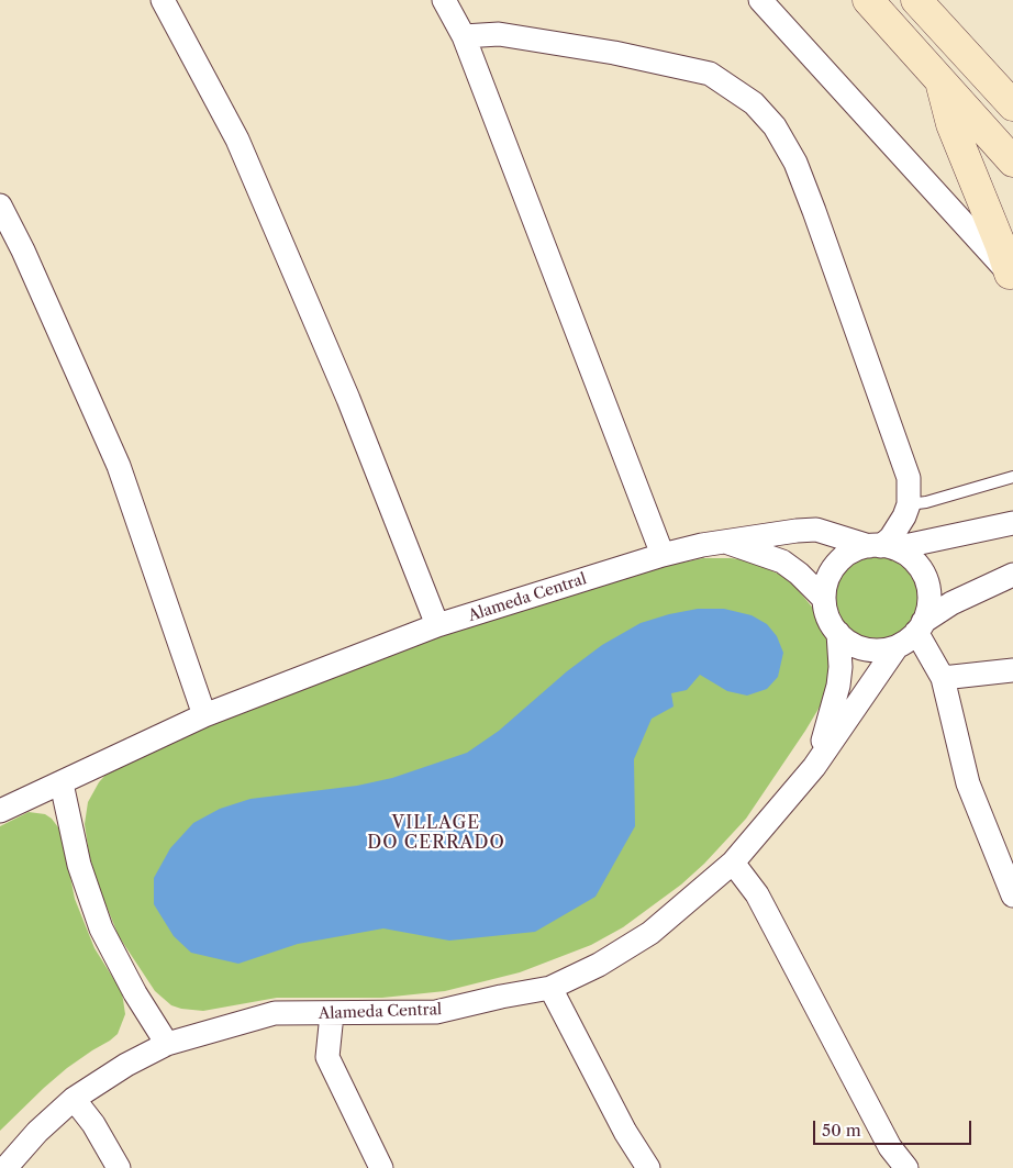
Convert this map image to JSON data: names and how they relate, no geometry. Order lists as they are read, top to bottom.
{
  "streets": {
    "street": ["Alameda Central"]
  },
  "districts": ["VILLAGE DO CERRADO"],
  "scale_bar": "50 m"
}
